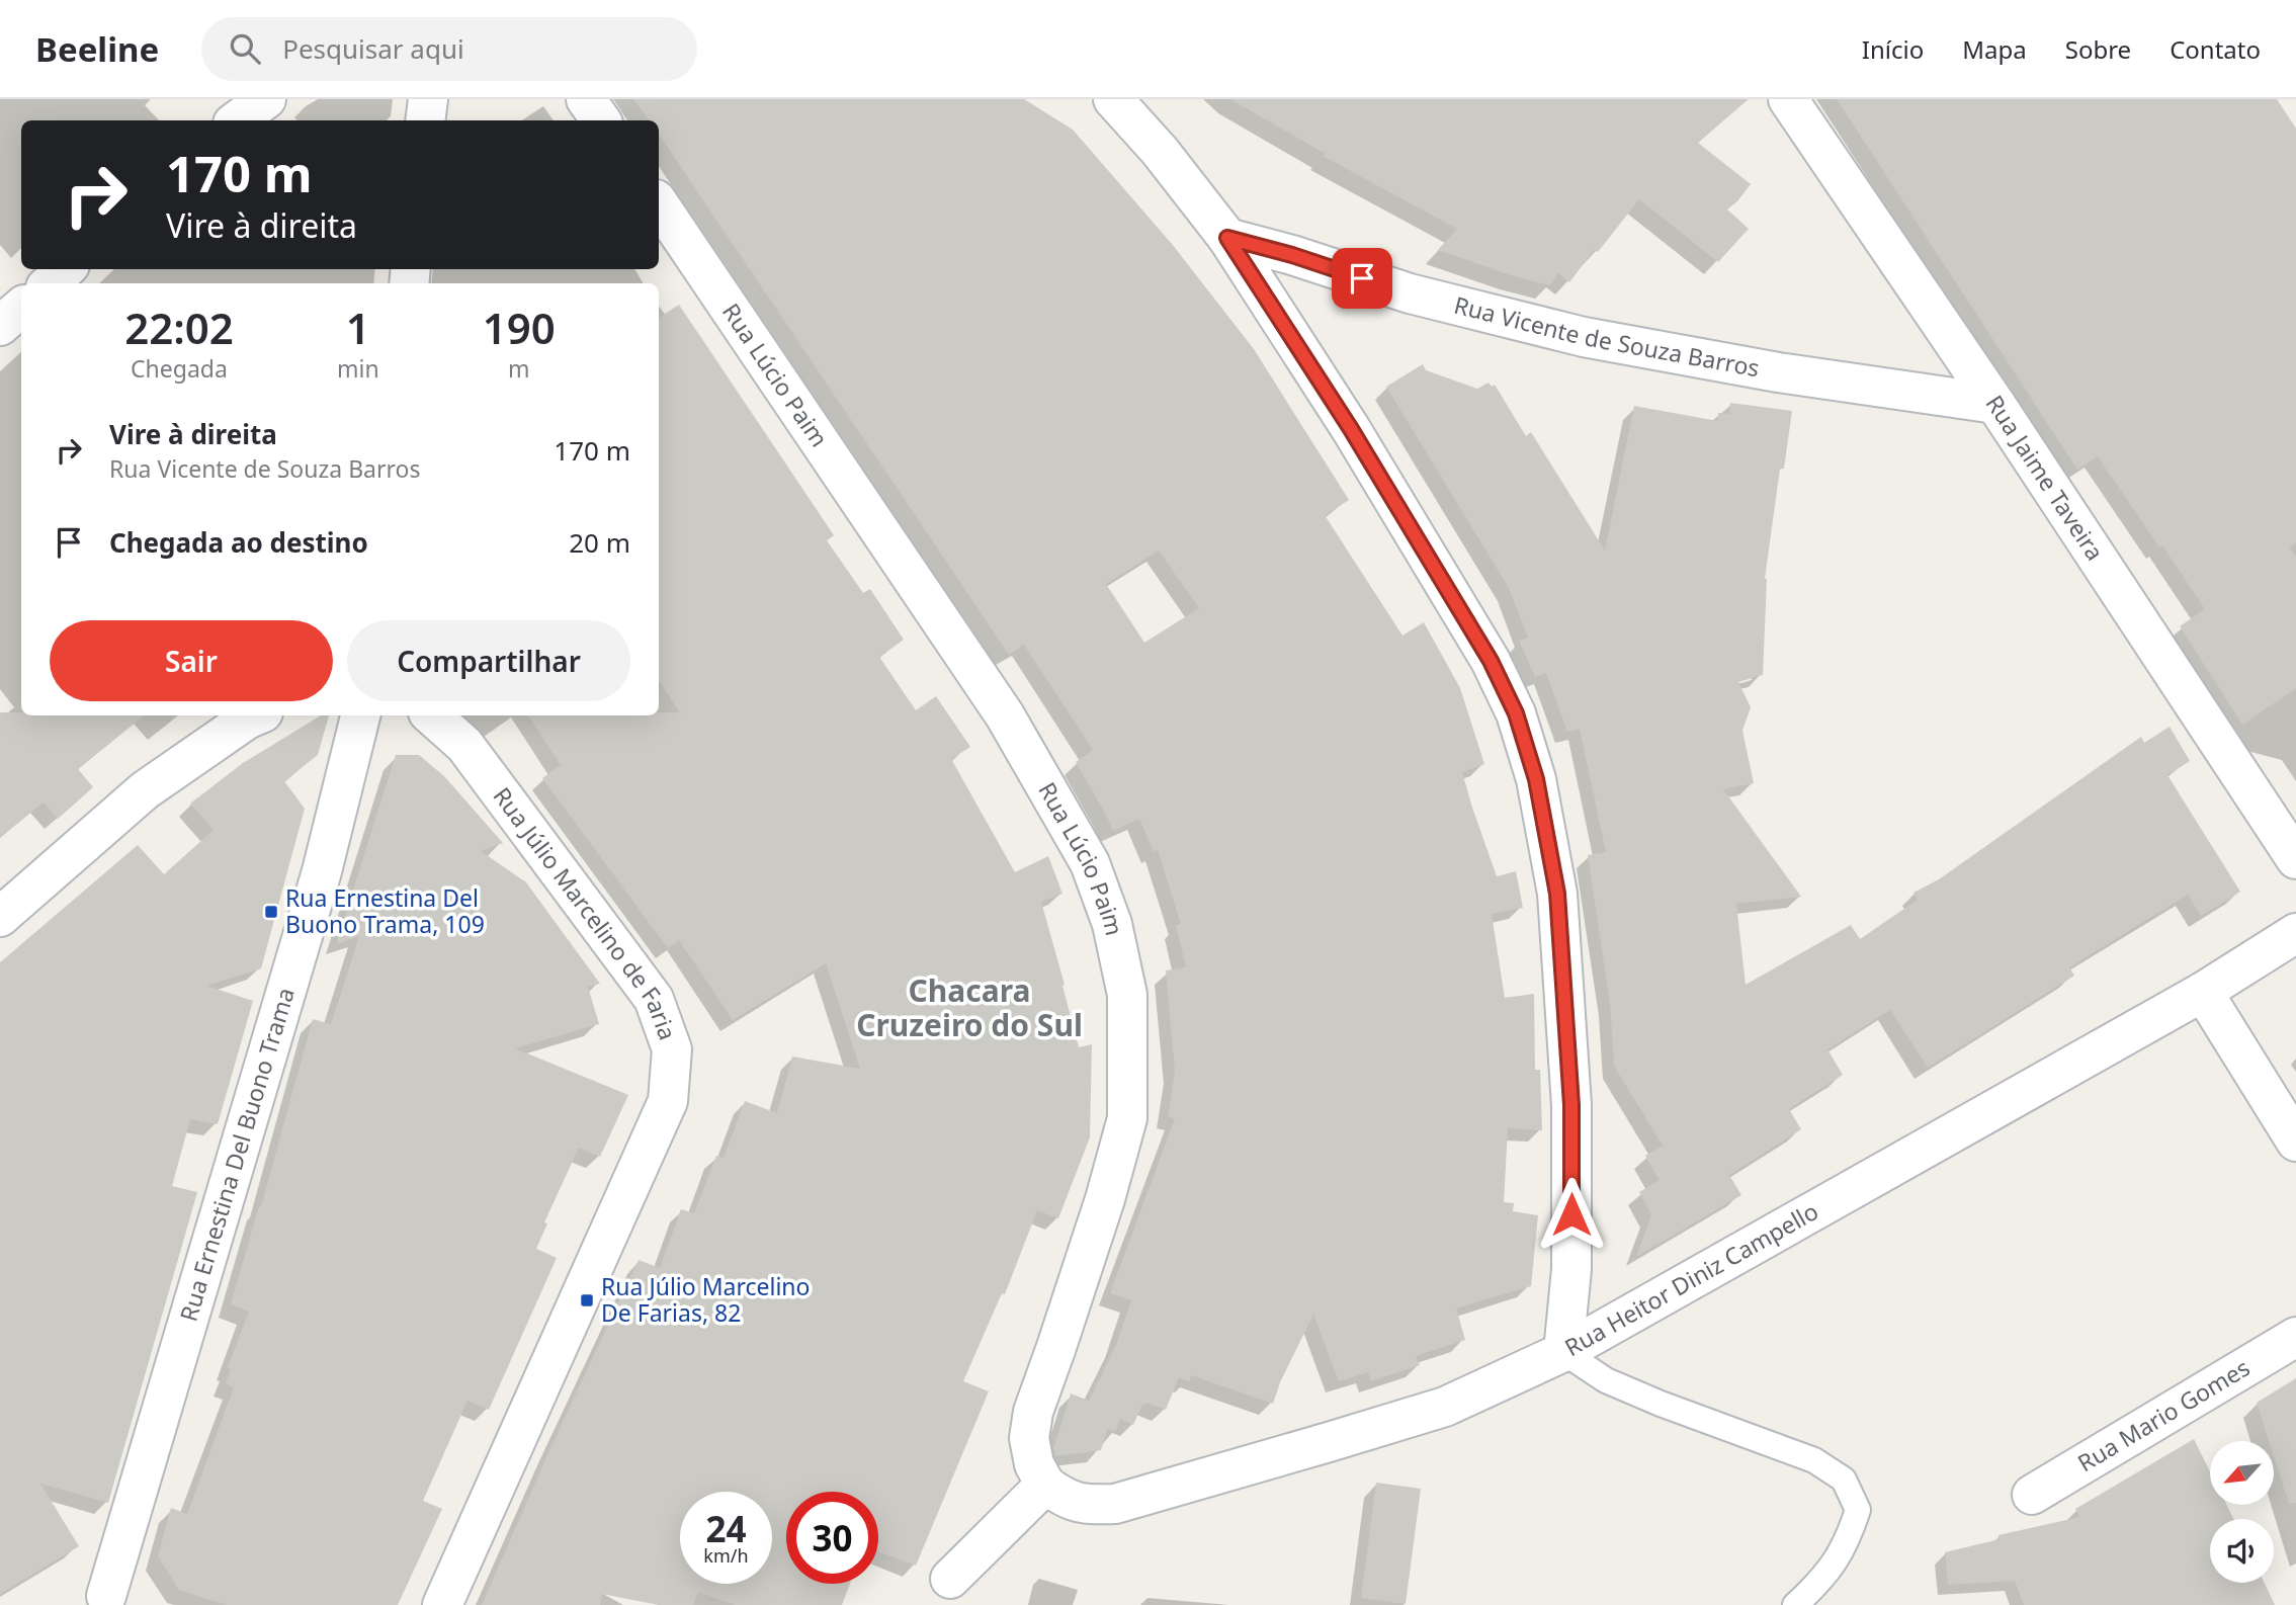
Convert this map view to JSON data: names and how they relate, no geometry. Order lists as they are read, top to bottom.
{
  "streets": {
    "street": [
      "Rua Vicente de Souza Barros",
      "Rua Lúcio Paim",
      "Rua Jaime Taveira",
      "Rua Júlio Marcelino de Faria",
      "Rua Ernestina Del Buono Trama",
      "Rua Heitor Diniz Campello",
      "Rua Mario Gomes"
    ]
  },
  "crossings": [
    ["Rua Vicente de Souza Barros", "Rua Jaime Taveira"],
    ["Rua Lúcio Paim", "Rua Heitor Diniz Campello"]
  ],
  "districts": ["Chacara Cruzeiro do Sul"],
  "places": {
    "transit": ["Rua Ernestina Del Buono Trama, 109", "Rua Júlio Marcelino De Farias, 82"]
  },
  "north": "bottom left",
  "page": {
    "header": "Beeline",
    "search": "Pesquisar aqui",
    "nav": [
      "Início",
      "Mapa",
      "Sobre",
      "Contato"
    ],
    "turn": ["170 m", "Vire à direita"],
    "eta": [
      "22:02",
      "Chegada",
      "1",
      "min",
      "190",
      "m"
    ],
    "list": [
      {
        "name": "Vire à direita",
        "note": "Rua Vicente de Souza Barros",
        "value": "170 m"
      },
      {
        "name": "Chegada ao destino",
        "value": "20 m"
      }
    ],
    "buttons": ["Sair", "Compartilhar"],
    "speed": "24 km/h",
    "limit": "30"
  }
}
